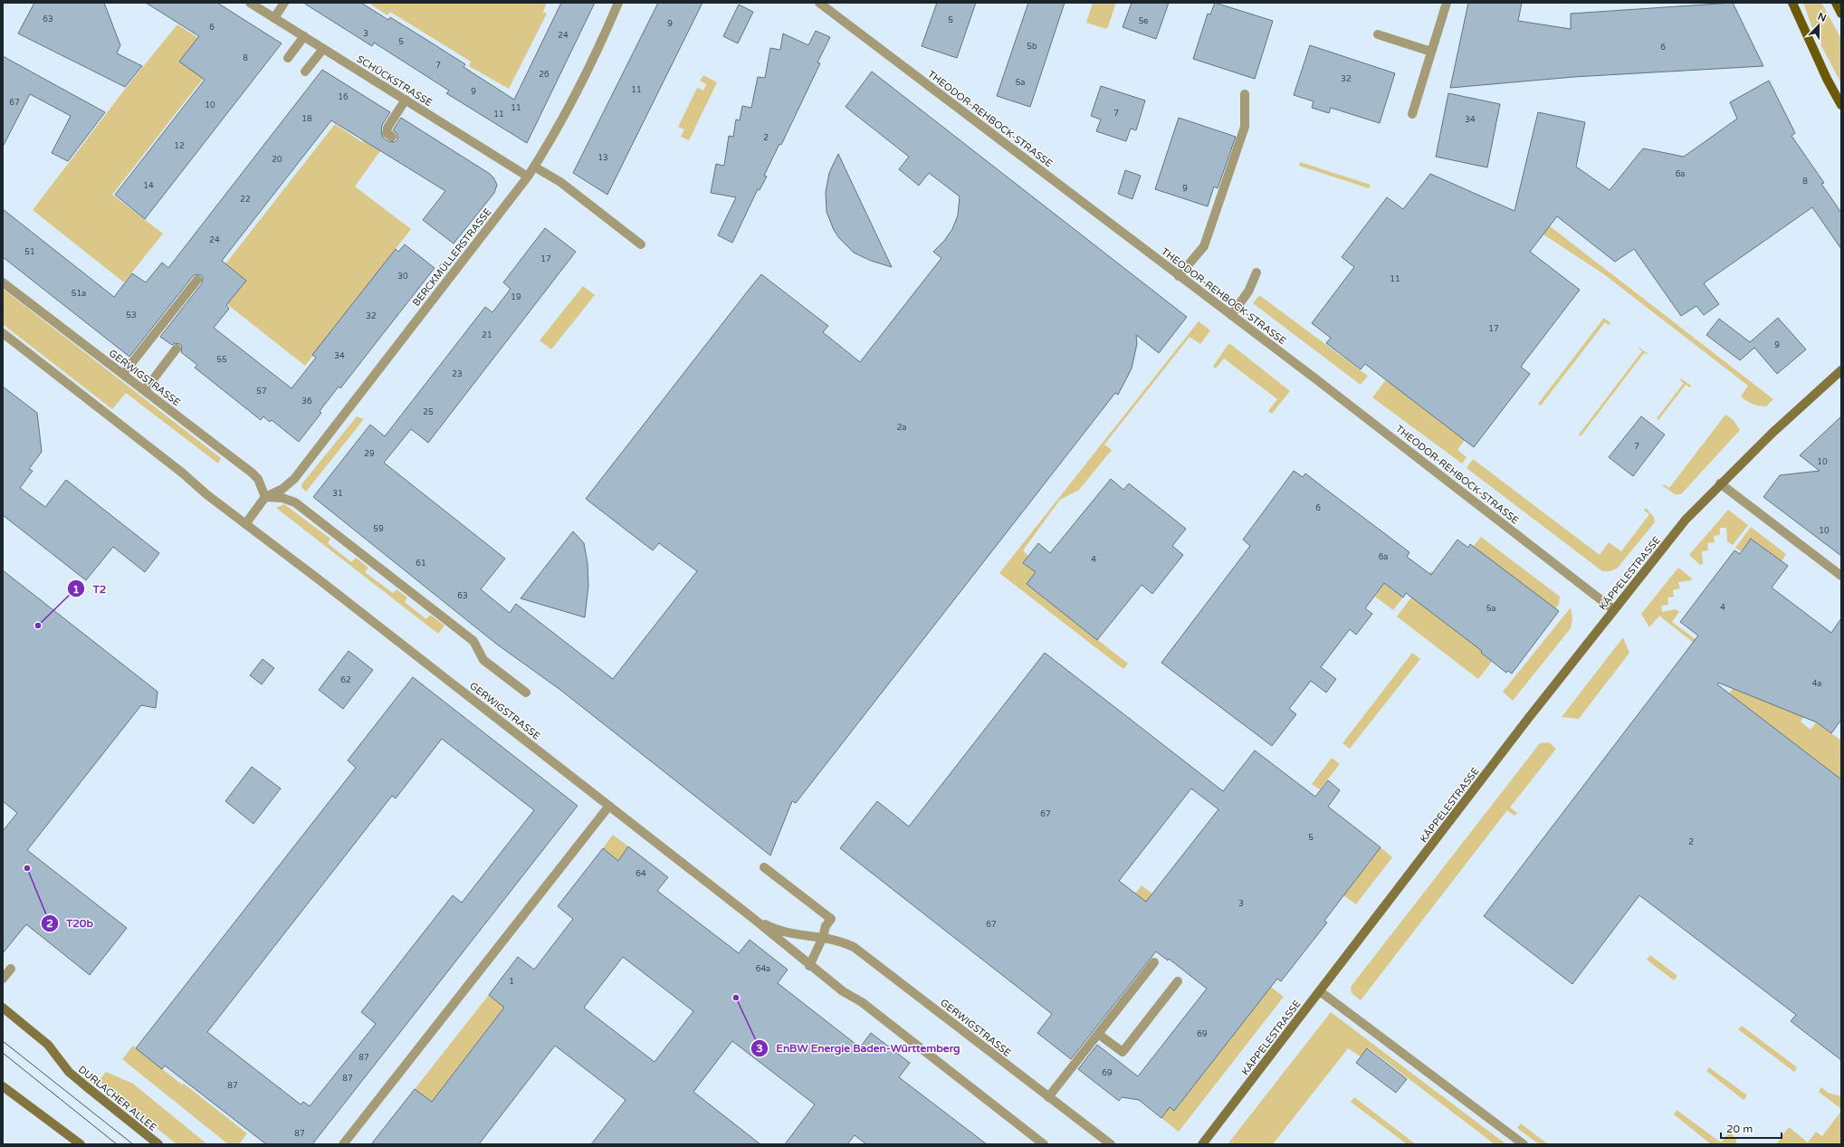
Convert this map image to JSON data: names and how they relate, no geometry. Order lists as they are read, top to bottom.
{
  "streets": {
    "street": [
      "SCHÜCKSTRASSE",
      "THEODOR-REHBOCK-STRASSE",
      "BERCKMÜLLERSTRASSE",
      "GERWIGSTRASSE",
      "KÄPPELESTRASSE",
      "DURLACHER ALLEE"
    ]
  },
  "crossings": [
    ["SCHÜCKSTRASSE", "BERCKMÜLLERSTRASSE"],
    ["THEODOR-REHBOCK-STRASSE", "KÄPPELESTRASSE"],
    ["BERCKMÜLLERSTRASSE", "GERWIGSTRASSE"]
  ],
  "places": ["T2", "T20b", "EnBW Energie Baden-Württemberg"],
  "house_numbers": [
    "63",
    "5",
    "5e",
    "9",
    "6",
    "3",
    "24",
    "5",
    "5b",
    "6",
    "8",
    "7",
    "26",
    "32",
    "5a",
    "11",
    "9",
    "16",
    "67",
    "10",
    "11",
    "7",
    "11",
    "18",
    "34",
    "2",
    "12",
    "13",
    "20",
    "6a",
    "8",
    "14",
    "9",
    "22",
    "24",
    "51",
    "17",
    "30",
    "11",
    "51a",
    "19",
    "53",
    "32",
    "17",
    "21",
    "9",
    "34",
    "55",
    "23",
    "57",
    "36",
    "25",
    "2a",
    "7",
    "29",
    "10",
    "31",
    "6",
    "59",
    "10",
    "6a",
    "4",
    "61",
    "63",
    "4",
    "5a",
    "62",
    "4a",
    "67",
    "5",
    "2",
    "64",
    "3",
    "67",
    "64a",
    "1",
    "69",
    "87",
    "69",
    "87",
    "87",
    "87"
  ],
  "scale_bar": "20 m",
  "north": "top"
}
